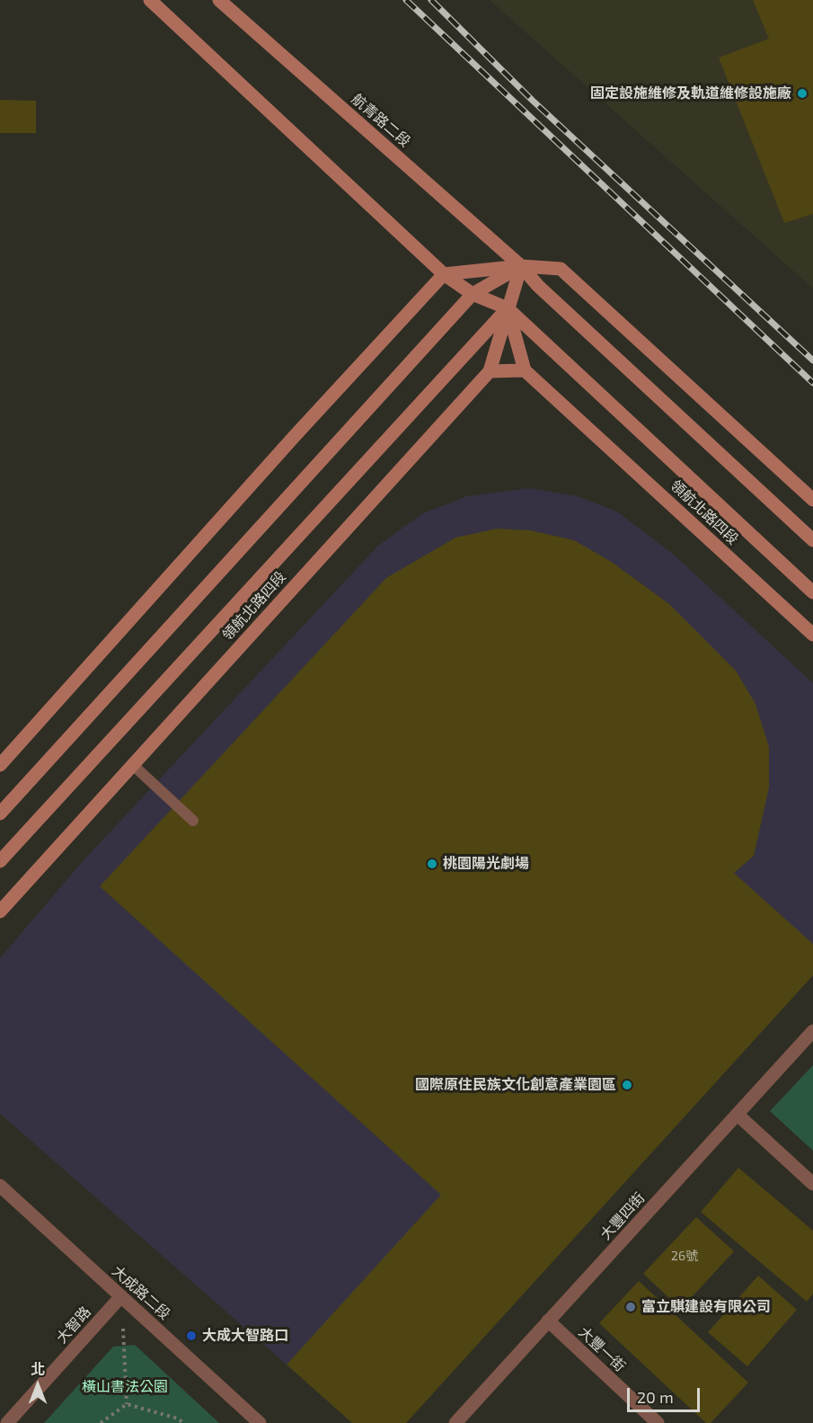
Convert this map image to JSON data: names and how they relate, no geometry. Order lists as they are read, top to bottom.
{
  "streets": {
    "street": [
      "航青路二段",
      "領航北路四段",
      "大豐四街",
      "大成路二段",
      "大智路",
      "大豐一街"
    ]
  },
  "crossings": [
    ["航青路二段", "領航北路四段"],
    ["大豐四街", "大豐一街"],
    ["大成路二段", "大智路"]
  ],
  "parks": ["橫山書法公園"],
  "places": [
    "固定設施維修及軌道維修設施廠",
    "桃園陽光劇場",
    "國際原住民族文化創意產業園區",
    "富立騏建設有限公司",
    "大成大智路口"
  ],
  "house_numbers": ["26號"],
  "scale_bar": "20 m",
  "north": "top"
}
